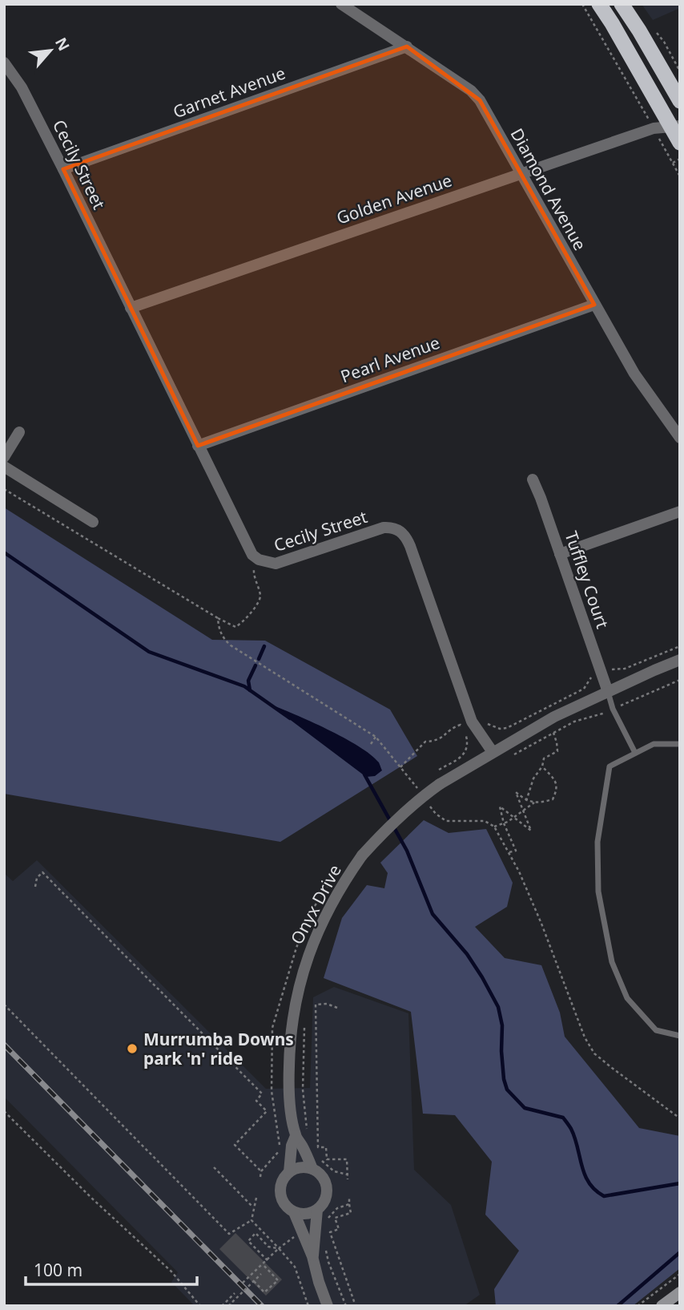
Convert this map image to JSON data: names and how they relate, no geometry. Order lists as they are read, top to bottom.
{
  "streets": {
    "street": [
      "Garnet Avenue",
      "Cecily Street",
      "Diamond Avenue",
      "Golden Avenue",
      "Pearl Avenue",
      "Tuffley Court",
      "Onyx Drive"
    ]
  },
  "crossings": [
    ["Garnet Avenue", "Cecily Street"],
    ["Garnet Avenue", "Diamond Avenue"],
    ["Cecily Street", "Golden Avenue"],
    ["Cecily Street", "Pearl Avenue"],
    ["Cecily Street", "Onyx Drive"],
    ["Diamond Avenue", "Golden Avenue"],
    ["Diamond Avenue", "Pearl Avenue"]
  ],
  "places": ["Murrumba Downs park 'n' ride"],
  "scale_bar": "100 m",
  "north": "top right"
}
